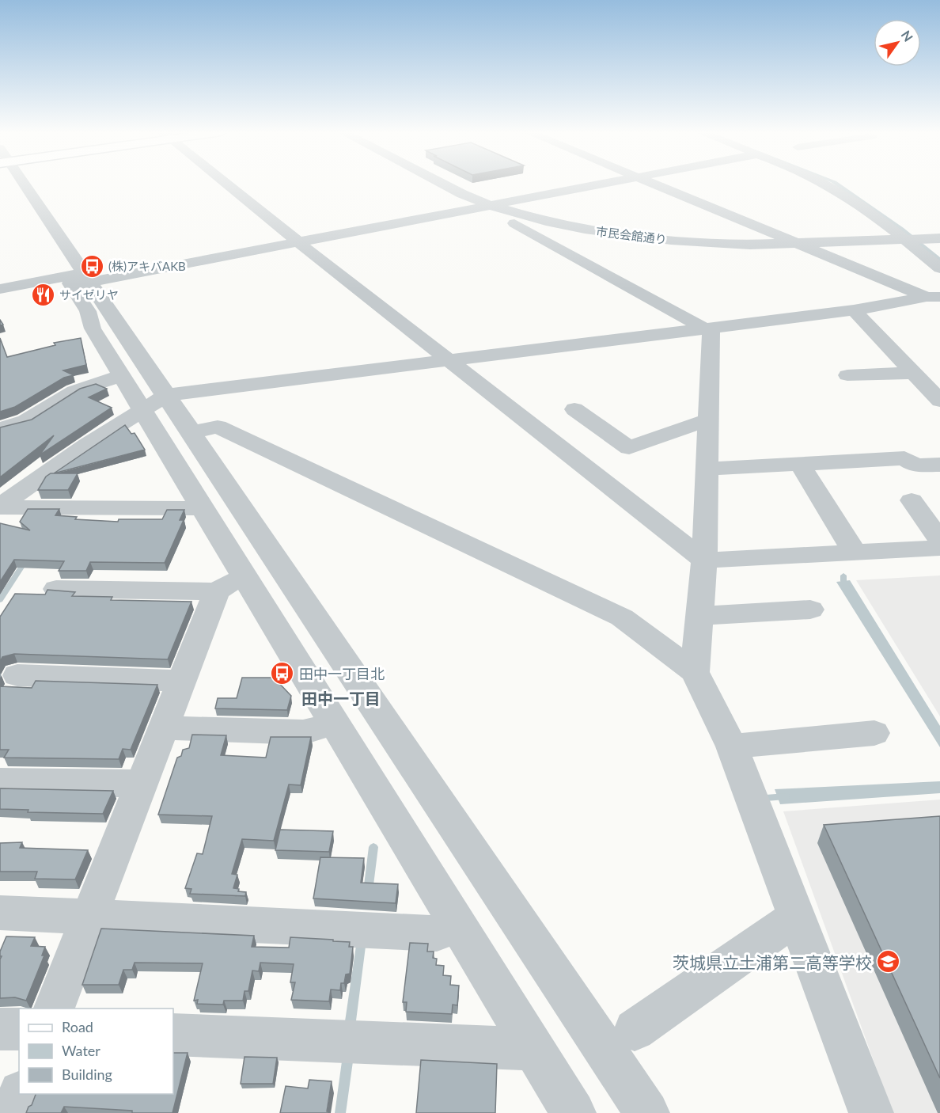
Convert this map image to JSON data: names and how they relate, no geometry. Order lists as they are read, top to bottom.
{
  "streets": {
    "street": ["市民会館通り"]
  },
  "districts": ["田中一丁目"],
  "places": {
    "bus stop": ["(株)アキバAKB", "田中一丁目北"],
    "restaurant": ["サイゼリヤ"],
    "school or university": ["茨城県立土浦第二高等学校"]
  },
  "legend": ["Road", "Water", "Building"],
  "north": "top right"
}
